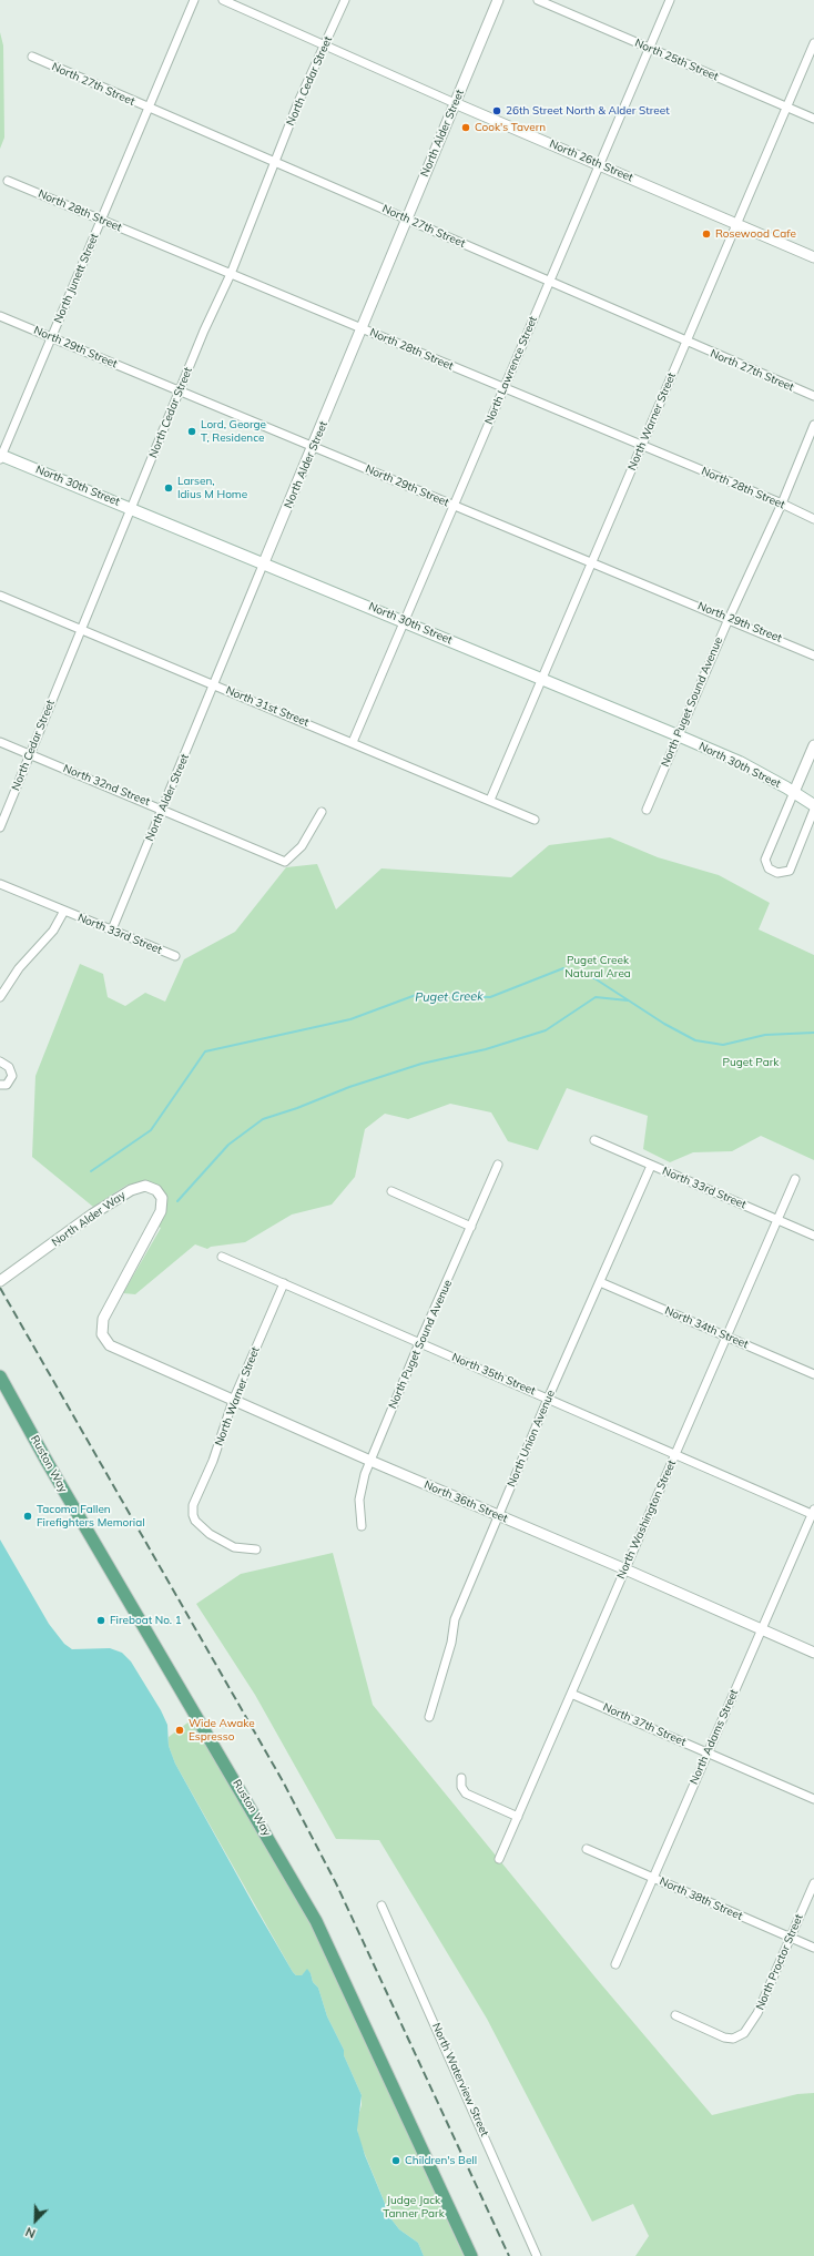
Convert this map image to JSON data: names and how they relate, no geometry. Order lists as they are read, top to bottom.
{
  "streets": {
    "main road": ["North 30th Street", "Ruston Way"],
    "street": [
      "North 25th Street",
      "North Cedar Street",
      "North 27th Street",
      "North Alder Street",
      "North 26th Street",
      "North 28th Street",
      "North Junett Street",
      "North 29th Street",
      "North Lawrence Street",
      "North Warner Street",
      "North Puget Sound Avenue",
      "North 31st Street",
      "North 32nd Street",
      "North 33rd Street",
      "North Alder Way",
      "North 34th Street",
      "North 35th Street",
      "North Union Avenue",
      "North 36th Street",
      "North Washington Street",
      "North 37th Street",
      "North Adams Street",
      "North 38th Street",
      "North Proctor Street",
      "North Waterview Street"
    ]
  },
  "crossings": [
    ["North 25th Street", "North Lawrence Street"],
    ["North 25th Street", "North Warner Street"],
    ["North Cedar Street", "North 27th Street"],
    ["North Cedar Street", "North 26th Street"],
    ["North Cedar Street", "North 28th Street"],
    ["North Cedar Street", "North 29th Street"],
    ["North Cedar Street", "North 30th Street"],
    ["North Cedar Street", "North 31st Street"],
    ["North Cedar Street", "North 32nd Street"],
    ["North 27th Street", "North Alder Street"],
    ["North 27th Street", "North Junett Street"],
    ["North 27th Street", "North Lawrence Street"],
    ["North 27th Street", "North Warner Street"],
    ["North Alder Street", "North 26th Street"],
    ["North Alder Street", "North 28th Street"],
    ["North Alder Street", "North 29th Street"],
    ["North Alder Street", "North 30th Street"],
    ["North Alder Street", "North 31st Street"],
    ["North Alder Street", "North 32nd Street"],
    ["North Alder Street", "North 33rd Street"],
    ["North 26th Street", "North Lawrence Street"],
    ["North 26th Street", "North Warner Street"],
    ["North 28th Street", "North Junett Street"],
    ["North 28th Street", "North Lawrence Street"],
    ["North 28th Street", "North Warner Street"],
    ["North 28th Street", "North Puget Sound Avenue"],
    ["North Junett Street", "North 29th Street"],
    ["North Junett Street", "North 30th Street"],
    ["North 29th Street", "North Lawrence Street"],
    ["North 29th Street", "North Warner Street"],
    ["North 29th Street", "North Puget Sound Avenue"],
    ["North Lawrence Street", "North 30th Street"],
    ["North Lawrence Street", "North 31st Street"],
    ["North Warner Street", "North 30th Street"],
    ["North Warner Street", "North 31st Street"],
    ["North Warner Street", "North 35th Street"],
    ["North Warner Street", "North 36th Street"],
    ["North 30th Street", "North Puget Sound Avenue"],
    ["North Puget Sound Avenue", "North 35th Street"],
    ["North Puget Sound Avenue", "North 36th Street"],
    ["North 33rd Street", "North Union Avenue"],
    ["North 33rd Street", "North Washington Street"],
    ["North Alder Way", "North 36th Street"],
    ["North 34th Street", "North Union Avenue"],
    ["North 34th Street", "North Washington Street"],
    ["North 35th Street", "North Union Avenue"],
    ["North 35th Street", "North Washington Street"],
    ["North 35th Street", "North Adams Street"],
    ["North Union Avenue", "North 36th Street"],
    ["North 36th Street", "North Washington Street"],
    ["North 36th Street", "North Adams Street"],
    ["North Washington Street", "North 37th Street"],
    ["North 37th Street", "North Adams Street"],
    ["North Adams Street", "North 38th Street"],
    ["North 38th Street", "North Proctor Street"]
  ],
  "water": ["Puget Creek"],
  "parks": ["Puget Creek Natural Area", "Puget Park", "Judge Jack Tanner Park"],
  "places": [
    "26th Street North & Alder Street",
    "Cook's Tavern",
    "Rosewood Cafe",
    "Lord, George T, Residence",
    "Larsen, Idius M Home",
    "Tacoma Fallen Firefighters Memorial",
    "Fireboat No. 1",
    "Wide Awake Espresso",
    "Children's Bell"
  ],
  "north": "bottom left"
}
